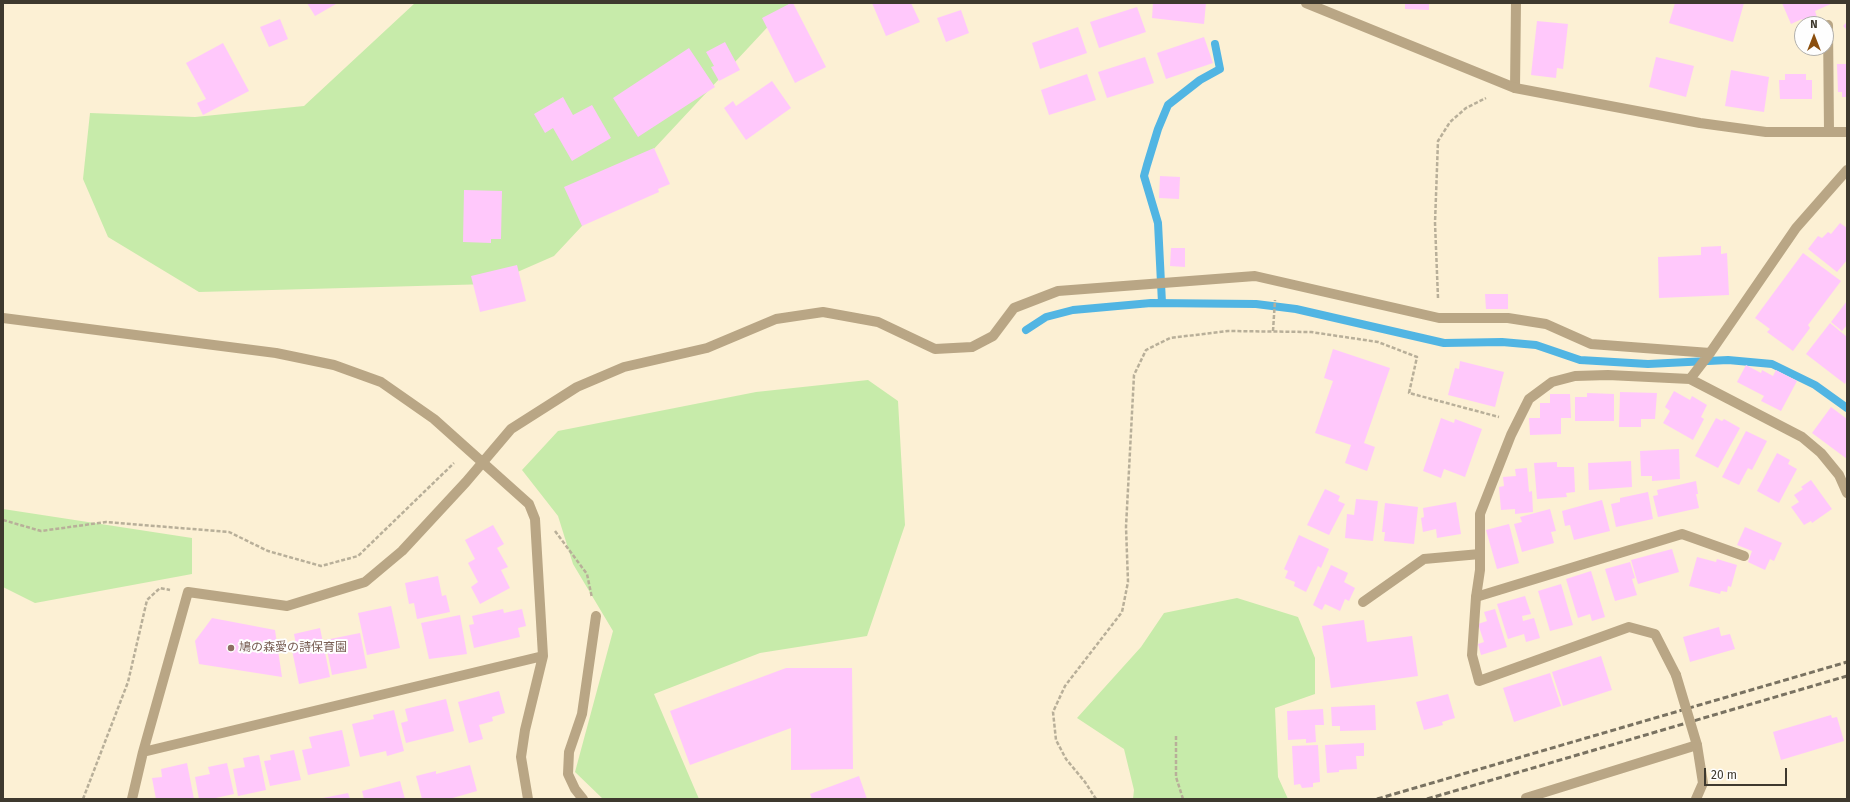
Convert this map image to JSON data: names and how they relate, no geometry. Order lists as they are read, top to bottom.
{
  "places": ["鳩の森愛の詩保育園"],
  "scale_bar": "20 m",
  "north": "top"
}
